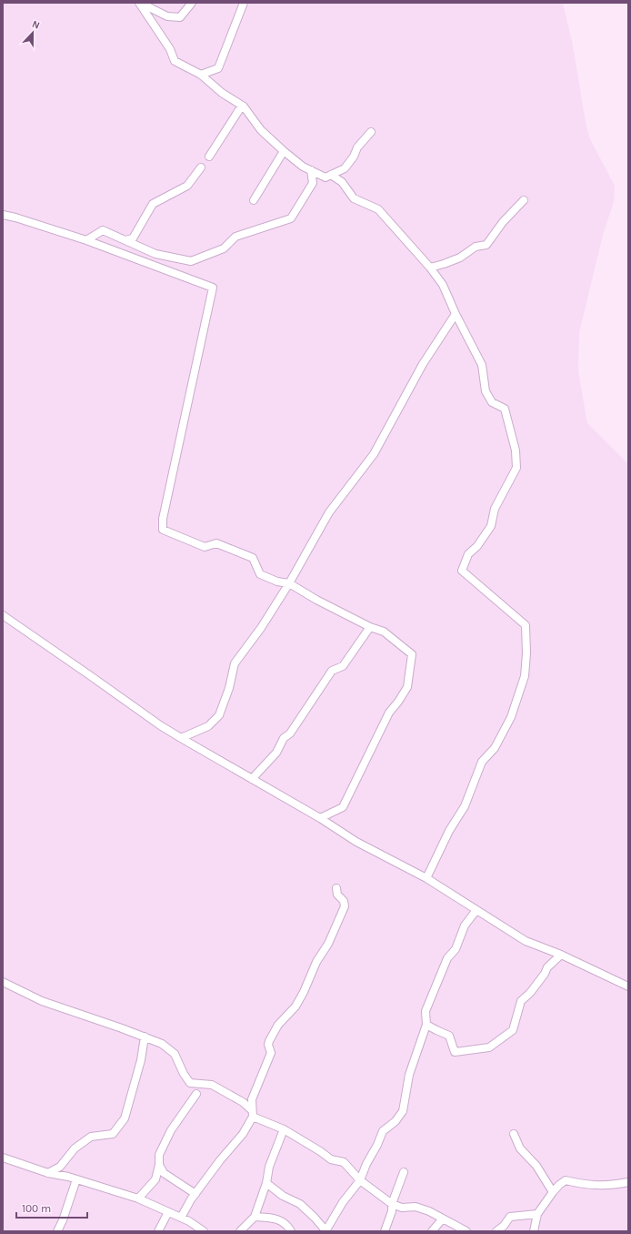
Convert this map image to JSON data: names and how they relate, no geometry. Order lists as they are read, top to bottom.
{
  "scale_bar": "100 m",
  "north": "top"
}
